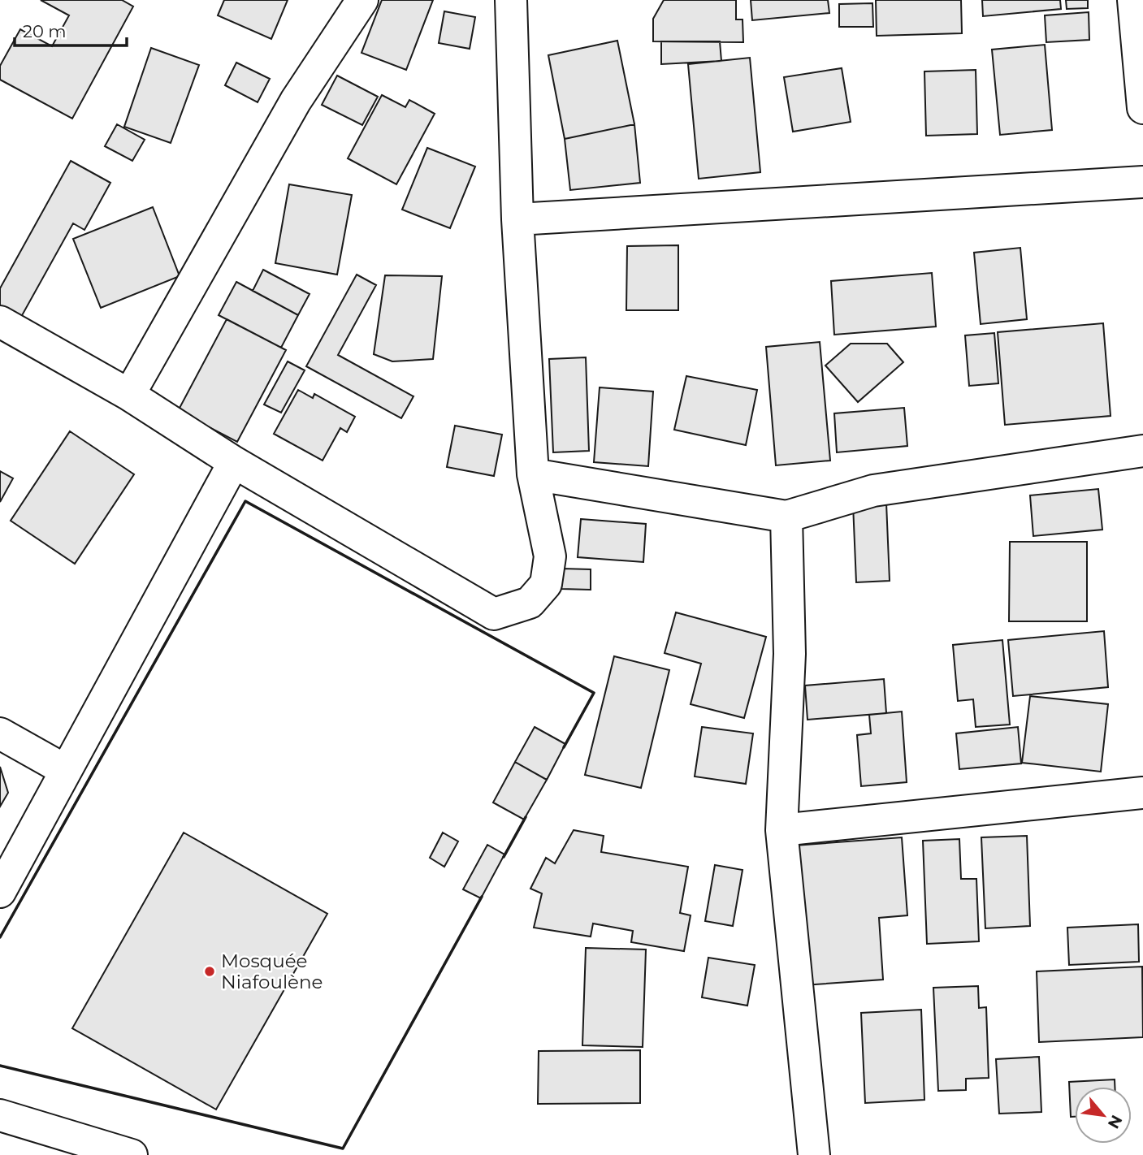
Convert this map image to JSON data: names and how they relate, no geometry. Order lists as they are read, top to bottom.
{
  "places": ["Mosquée Niafoulène"],
  "scale_bar": "20 m",
  "north": "bottom right"
}
